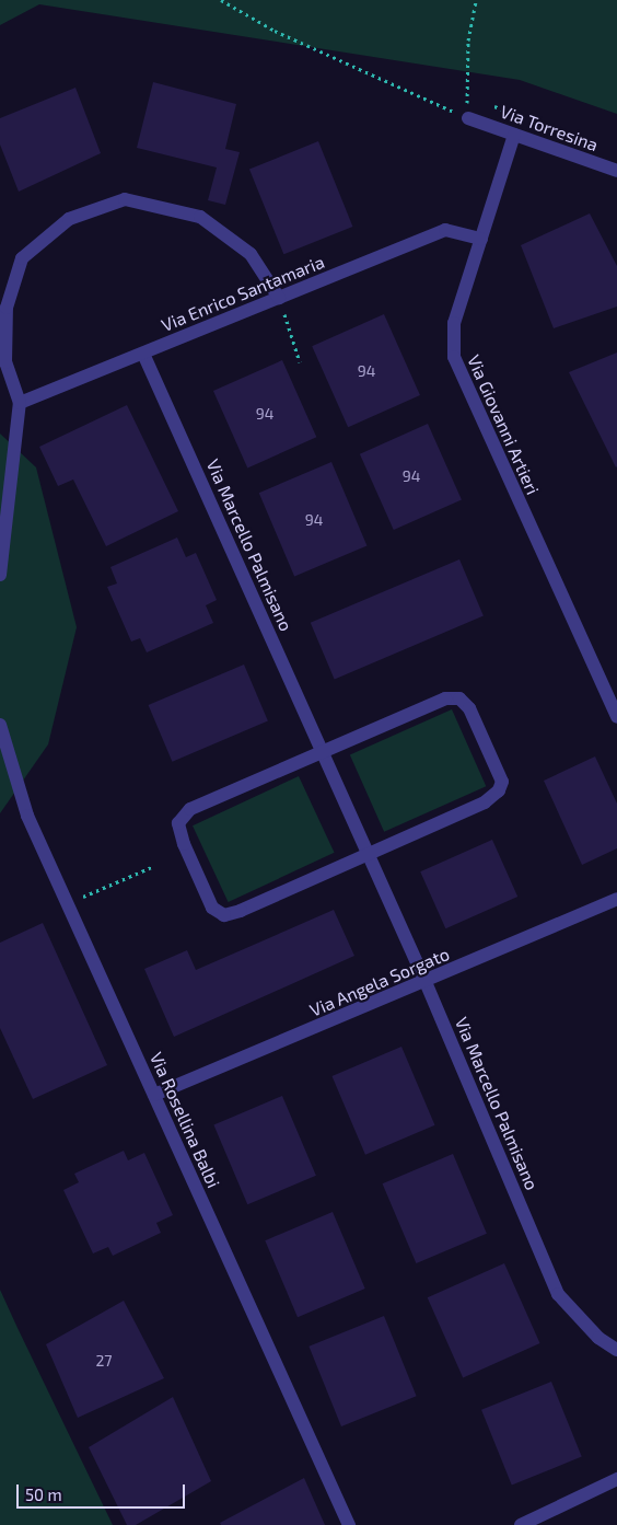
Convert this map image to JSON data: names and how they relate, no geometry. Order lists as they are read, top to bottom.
{
  "streets": {
    "street": [
      "Via Torresina",
      "Via Enrico Santamaria",
      "Via Giovanni Artieri",
      "Via Marcello Palmisano",
      "Via Angela Sorgato",
      "Via Rosellina Balbi"
    ]
  },
  "crossings": [
    ["Via Torresina", "Via Giovanni Artieri"],
    ["Via Enrico Santamaria", "Via Giovanni Artieri"],
    ["Via Enrico Santamaria", "Via Marcello Palmisano"],
    ["Via Marcello Palmisano", "Via Angela Sorgato"],
    ["Via Angela Sorgato", "Via Rosellina Balbi"]
  ],
  "house_numbers": [
    "94",
    "94",
    "94",
    "94",
    "27"
  ],
  "scale_bar": "50 m"
}
